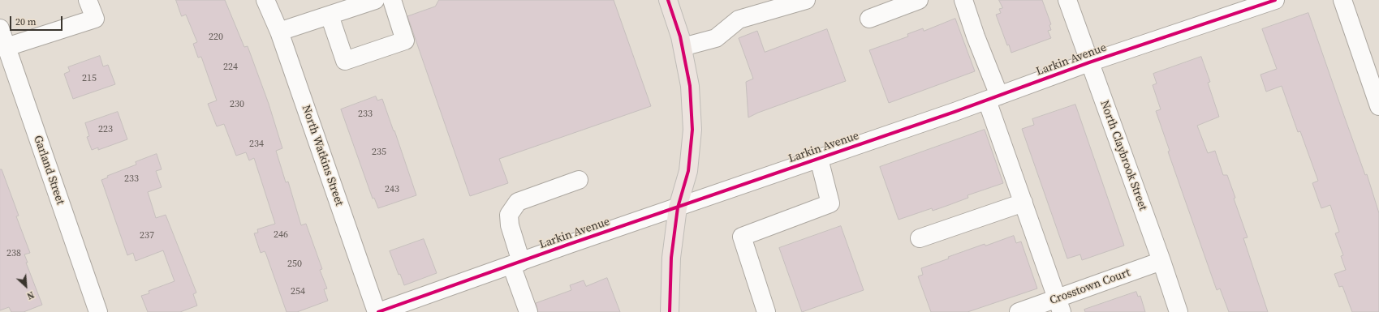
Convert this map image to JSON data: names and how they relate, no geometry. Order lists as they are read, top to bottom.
{
  "streets": {
    "street": [
      "Larkin Avenue",
      "North Watkins Street",
      "North Claybrook Street",
      "Garland Street",
      "Crosstown Court"
    ]
  },
  "crossings": [
    ["Larkin Avenue", "North Watkins Street"],
    ["Larkin Avenue", "North Claybrook Street"],
    ["North Claybrook Street", "Crosstown Court"]
  ],
  "house_numbers": [
    "220",
    "224",
    "215",
    "230",
    "233",
    "223",
    "234",
    "235",
    "233",
    "243",
    "246",
    "237",
    "238",
    "250",
    "254"
  ],
  "scale_bar": "20 m",
  "north": "bottom right"
}
